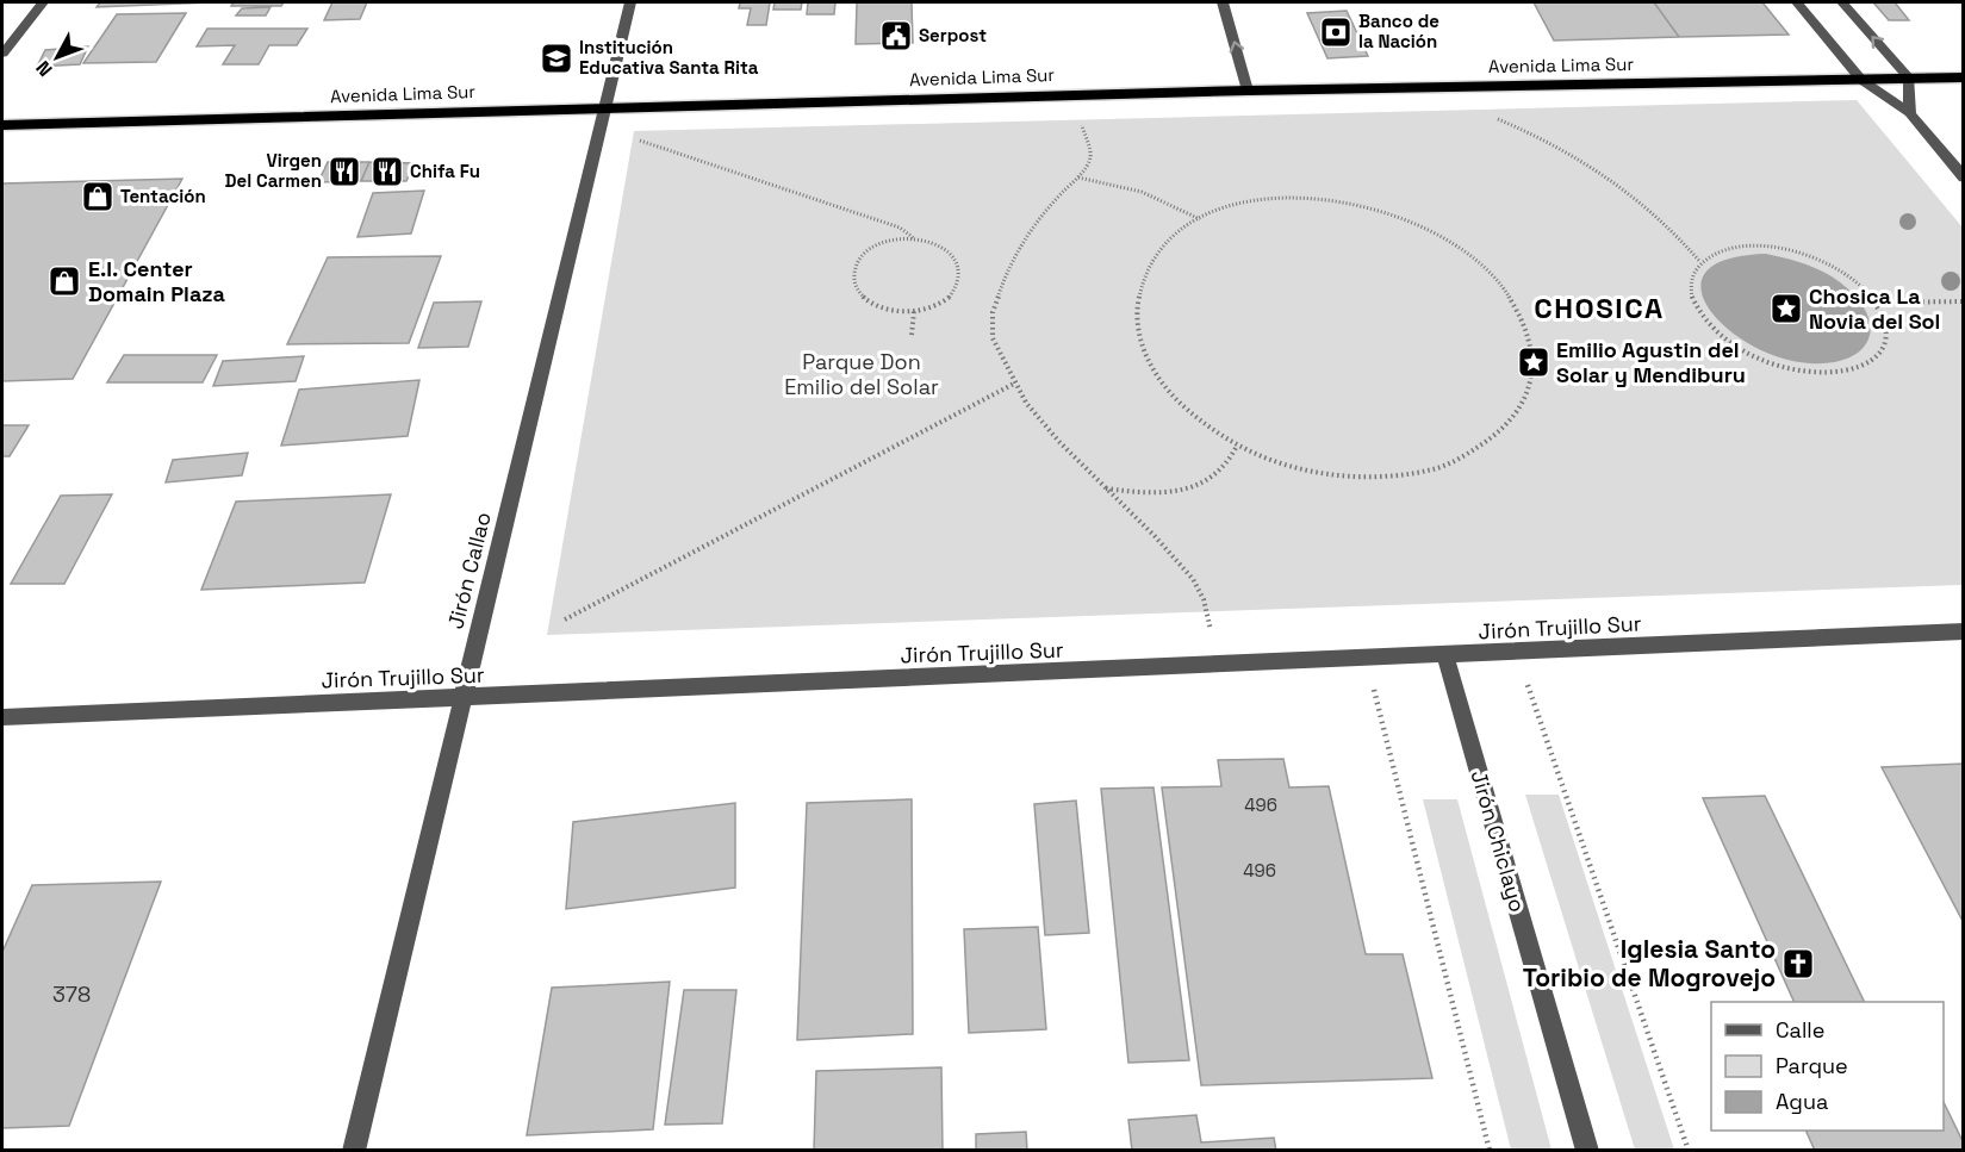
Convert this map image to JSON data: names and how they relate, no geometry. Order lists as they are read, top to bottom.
{
  "streets": {
    "highway": ["Avenida Lima Sur"],
    "street": ["Jirón Callao", "Jirón Trujillo Sur", "Jirón Chiclayo"]
  },
  "crossings": [
    ["Avenida Lima Sur", "Jirón Callao"],
    ["Jirón Callao", "Jirón Trujillo Sur"],
    ["Jirón Trujillo Sur", "Jirón Chiclayo"]
  ],
  "districts": ["CHOSICA"],
  "parks": ["Parque Don Emilio del Solar"],
  "places": {
    "bank": ["Banco de la Nación"],
    "public building": ["Serpost"],
    "school or university": ["Institución Educativa Santa Rita"],
    "restaurant": ["Virgen Del Carmen", "Chifa Fu"],
    "shop": ["Tentación", "E.I. Center Domain Plaza"],
    "place": ["Chosica La Novia del Sol", "Emilio Agustin del Solar y Mendiburu"],
    "church": ["Iglesia Santo Toribio de Mogrovejo"]
  },
  "house_numbers": ["496", "496", "378"],
  "legend": ["Calle", "Parque", "Agua"],
  "north": "bottom left"
}
